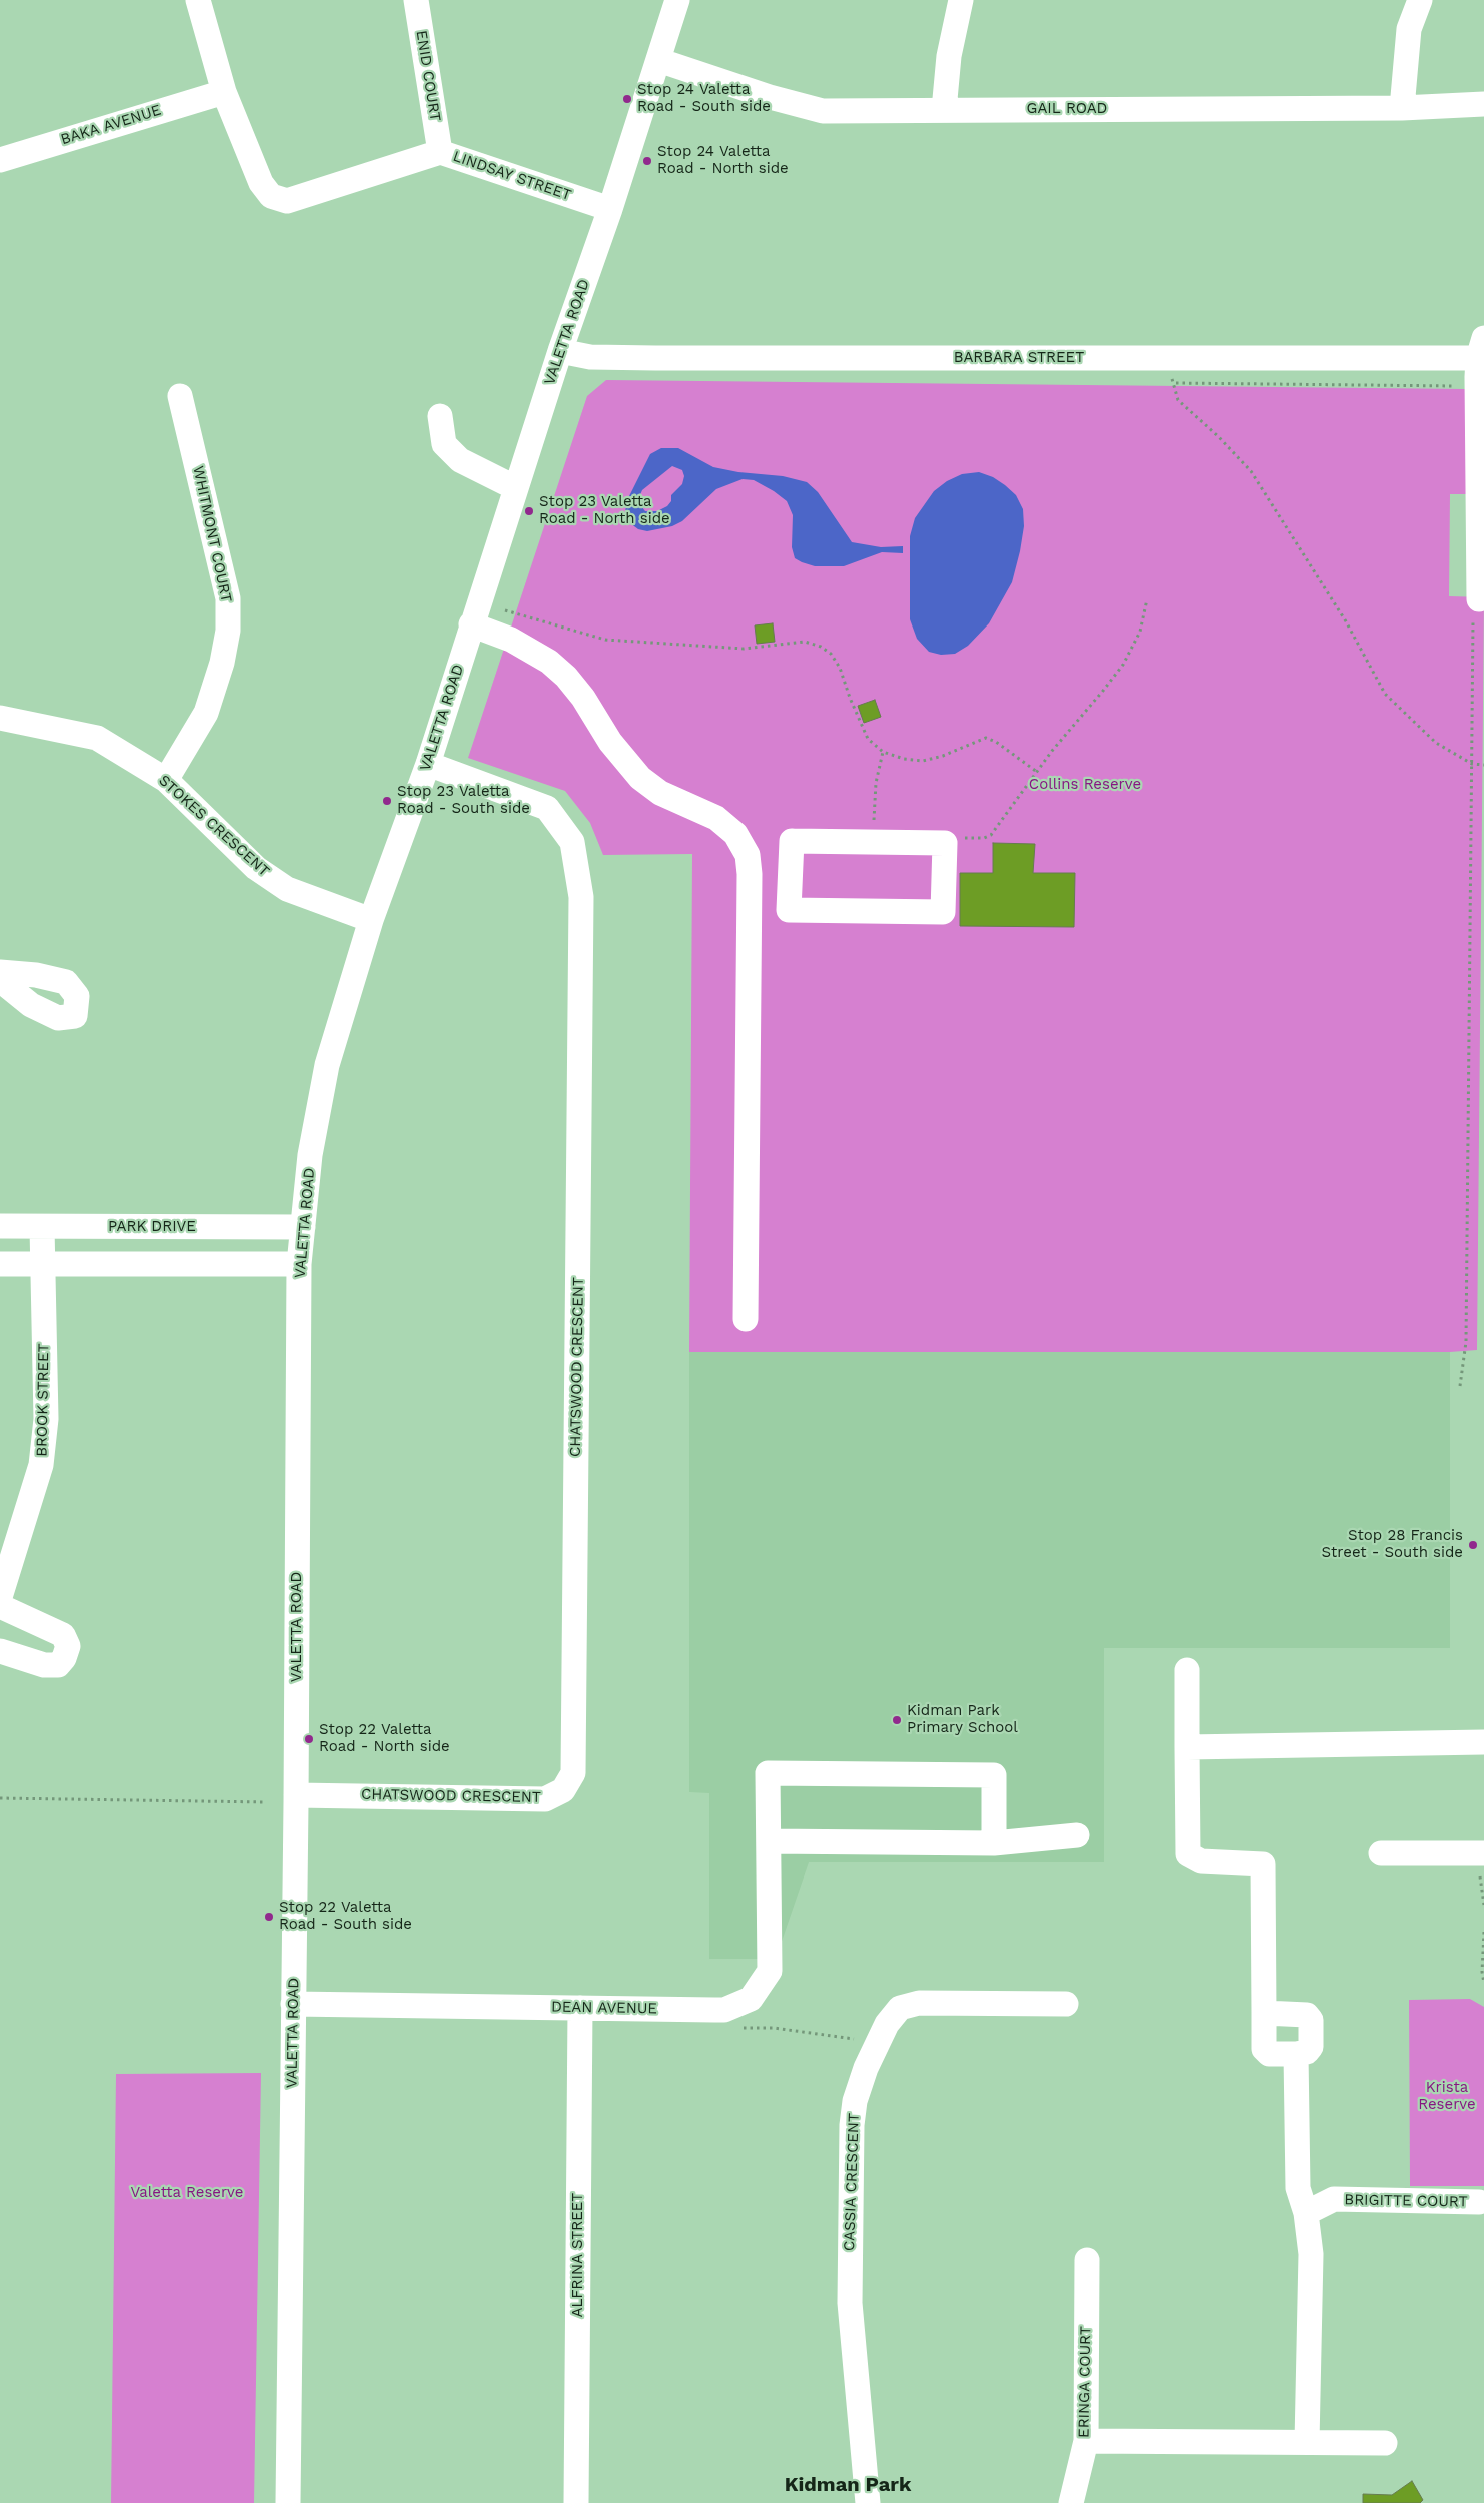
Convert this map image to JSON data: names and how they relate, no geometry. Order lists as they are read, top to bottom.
{
  "streets": {
    "street": [
      "ENID COURT",
      "GAIL ROAD",
      "BAKA AVENUE",
      "LINDSAY STREET",
      "VALETTA ROAD",
      "BARBARA STREET",
      "WHITMONT COURT",
      "STOKES CRESCENT",
      "PARK DRIVE",
      "CHATSWOOD CRESCENT",
      "BROOK STREET",
      "DEAN AVENUE",
      "CASSIA CRESCENT",
      "BRIGITTE COURT",
      "ALFRINA STREET",
      "ERINGA COURT"
    ]
  },
  "crossings": [
    ["ENID COURT", "LINDSAY STREET"],
    ["GAIL ROAD", "VALETTA ROAD"],
    ["BAKA AVENUE", "LINDSAY STREET"],
    ["LINDSAY STREET", "VALETTA ROAD"],
    ["VALETTA ROAD", "BARBARA STREET"],
    ["VALETTA ROAD", "STOKES CRESCENT"],
    ["VALETTA ROAD", "PARK DRIVE"],
    ["VALETTA ROAD", "CHATSWOOD CRESCENT"],
    ["VALETTA ROAD", "DEAN AVENUE"],
    ["WHITMONT COURT", "STOKES CRESCENT"],
    ["PARK DRIVE", "BROOK STREET"],
    ["DEAN AVENUE", "ALFRINA STREET"]
  ],
  "districts": ["Kidman Park"],
  "parks": ["Collins Reserve", "Krista Reserve", "Valetta Reserve"],
  "places": [
    "Stop 24 Valetta Road - South side",
    "Stop 24 Valetta Road - North side",
    "Stop 23 Valetta Road - North side",
    "Stop 23 Valetta Road - South side",
    "Stop 28 Francis Street - South side",
    "Kidman Park Primary School",
    "Stop 22 Valetta Road - North side",
    "Stop 22 Valetta Road - South side"
  ]
}
